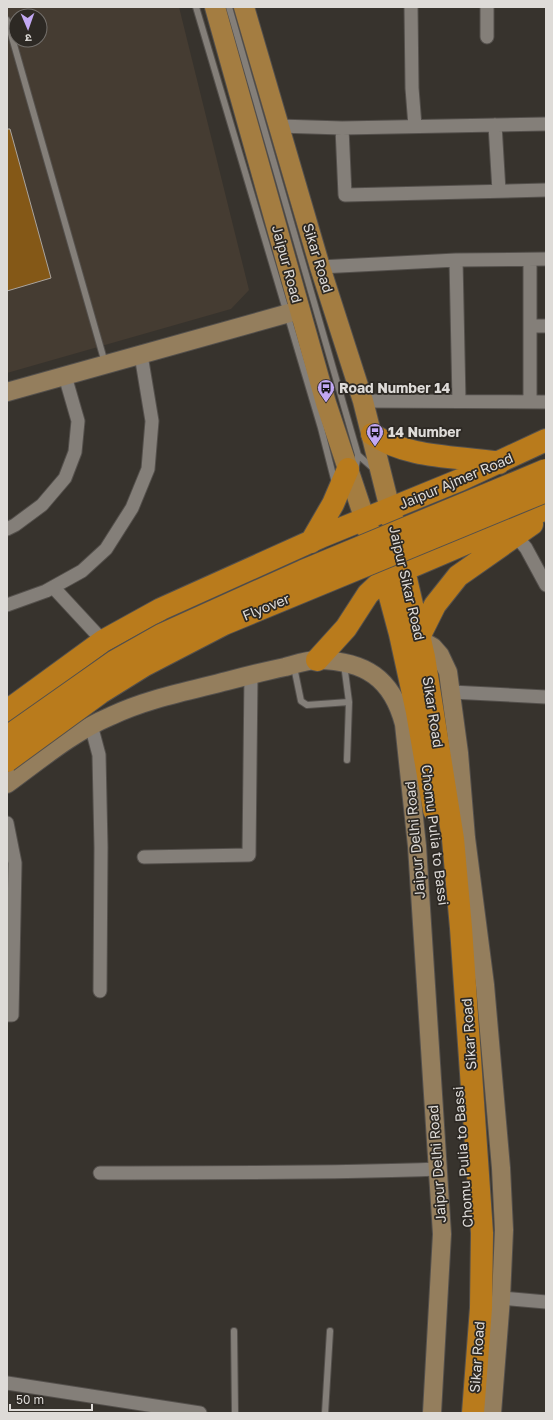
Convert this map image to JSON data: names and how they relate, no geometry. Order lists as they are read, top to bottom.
{
  "streets": {
    "highway": [
      "Sikar Road",
      "Jaipur Ajmer Road",
      "Jaipur Sikar Road",
      "Flyover",
      "Chomu Pulia to Bassi"
    ],
    "main road": ["Jaipur Road", "Jaipur Delhi Road"]
  },
  "crossings": [
    ["Sikar Road", "Jaipur Ajmer Road"],
    ["Sikar Road", "Jaipur Sikar Road"],
    ["Jaipur Road", "Jaipur Ajmer Road"],
    ["Jaipur Road", "Chomu Pulia to Bassi"],
    ["Jaipur Ajmer Road", "Jaipur Sikar Road"],
    ["Jaipur Ajmer Road", "Chomu Pulia to Bassi"]
  ],
  "places": {
    "bus stop": ["Road Number 14", "14 Number"]
  },
  "scale_bar": "50 m",
  "north": "bottom"
}
